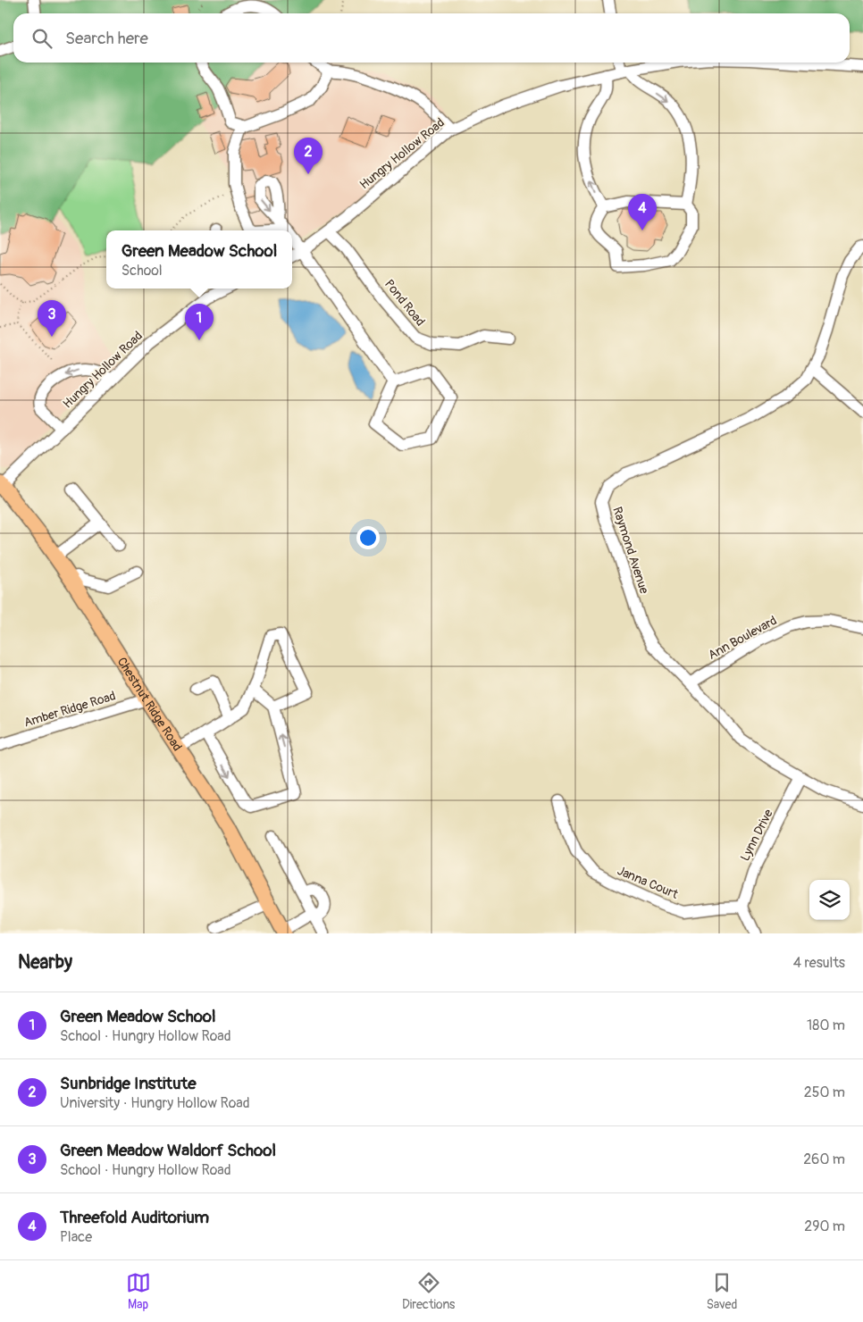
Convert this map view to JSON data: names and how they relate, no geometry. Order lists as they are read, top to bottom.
{
  "streets": {
    "main road": ["Chestnut Ridge Road"],
    "street": [
      "Hungry Hollow Road",
      "Pond Road",
      "Raymond Avenue",
      "Ann Boulevard",
      "Amber Ridge Road",
      "Lynn Drive",
      "Janna Court"
    ]
  },
  "crossings": [
    ["Hungry Hollow Road", "Pond Road"],
    ["Hungry Hollow Road", "Chestnut Ridge Road"],
    ["Raymond Avenue", "Ann Boulevard"],
    ["Raymond Avenue", "Lynn Drive"],
    ["Chestnut Ridge Road", "Amber Ridge Road"],
    ["Lynn Drive", "Janna Court"]
  ],
  "page": {
    "search": "Search here",
    "pins": [
      "2",
      "4",
      "3",
      "1"
    ],
    "popup": ["Green Meadow School", "School"],
    "heading": ["Nearby", "4 results"],
    "list": [
      {
        "mark": "1",
        "name": "Green Meadow School",
        "note": "School · Hungry Hollow Road",
        "value": "180 m"
      },
      {
        "mark": "2",
        "name": "Sunbridge Institute",
        "note": "University · Hungry Hollow Road",
        "value": "250 m"
      },
      {
        "mark": "3",
        "name": "Green Meadow Waldorf School",
        "note": "School · Hungry Hollow Road",
        "value": "260 m"
      },
      {
        "mark": "4",
        "name": "Threefold Auditorium",
        "note": "Place",
        "value": "290 m"
      }
    ],
    "nav": ["Map", "Directions", "Saved"]
  }
}
